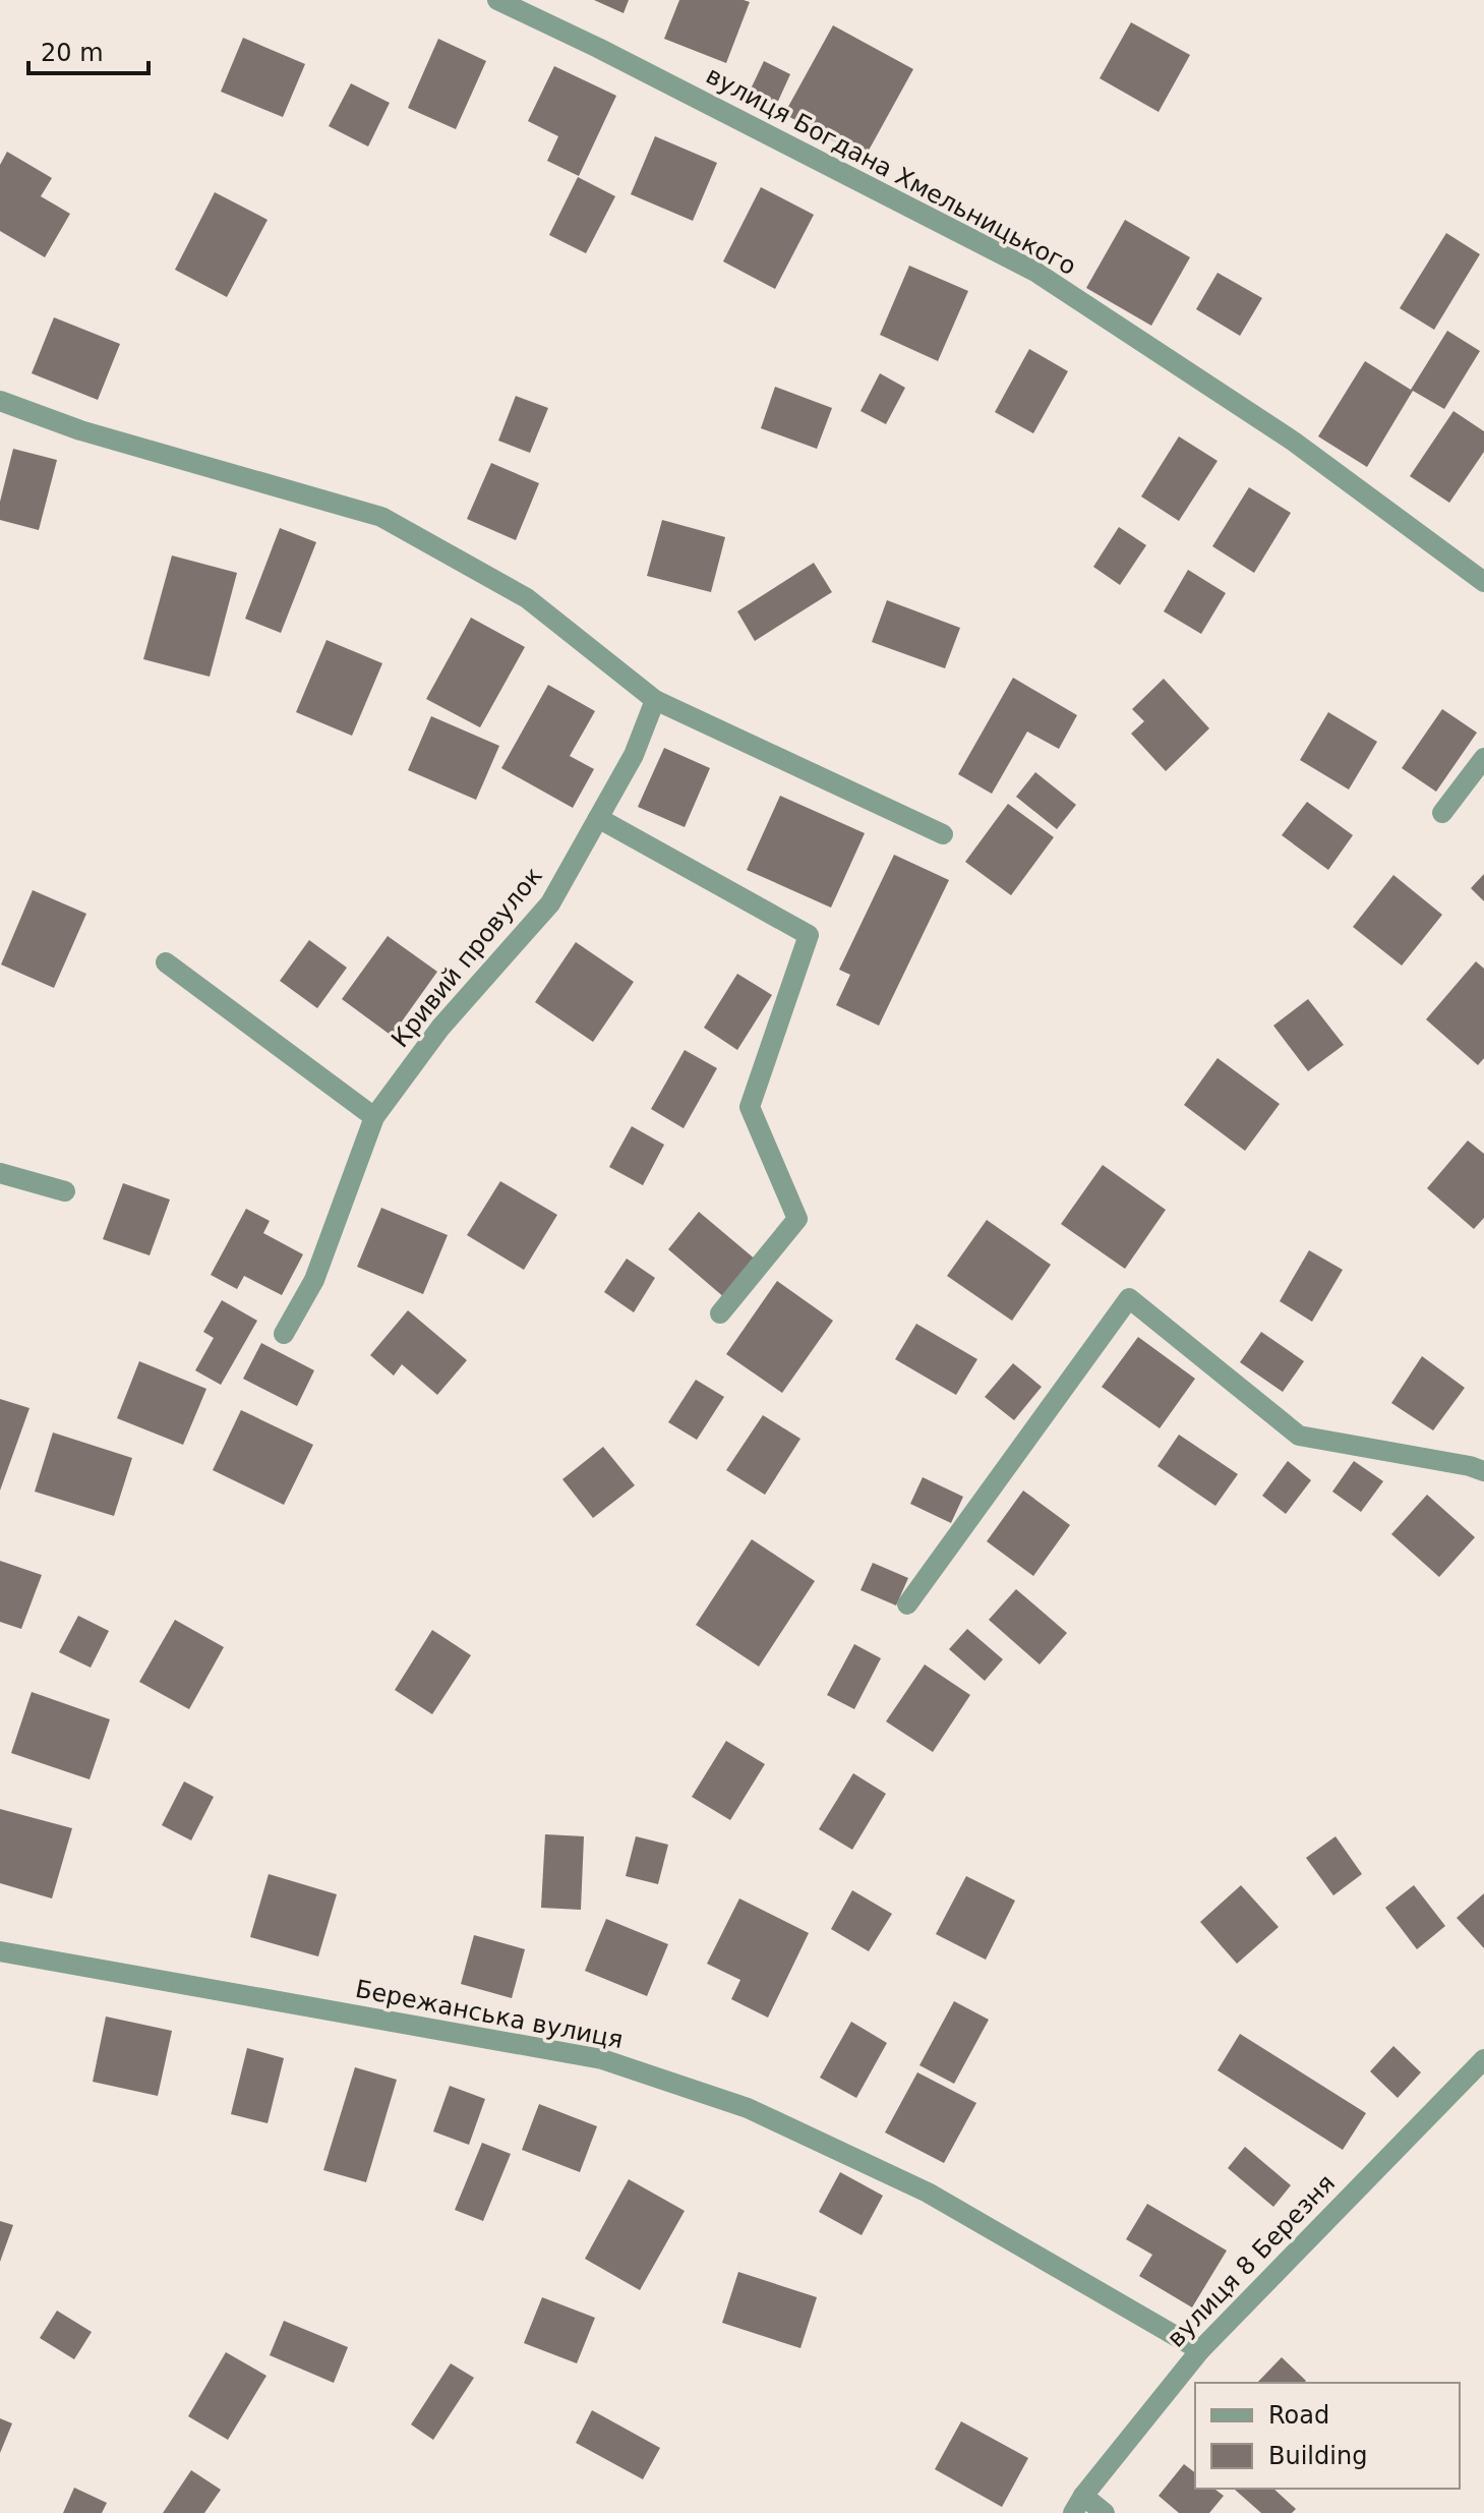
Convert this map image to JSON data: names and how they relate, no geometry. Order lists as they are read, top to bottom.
{
  "streets": {
    "street": [
      "вулиця Богдана Хмельницького",
      "Кривий провулок",
      "Бережанська вулиця",
      "вулиця 8 Березня"
    ]
  },
  "crossings": [
    ["Бережанська вулиця", "вулиця 8 Березня"]
  ],
  "legend": ["Road", "Building"],
  "scale_bar": "20 m"
}
